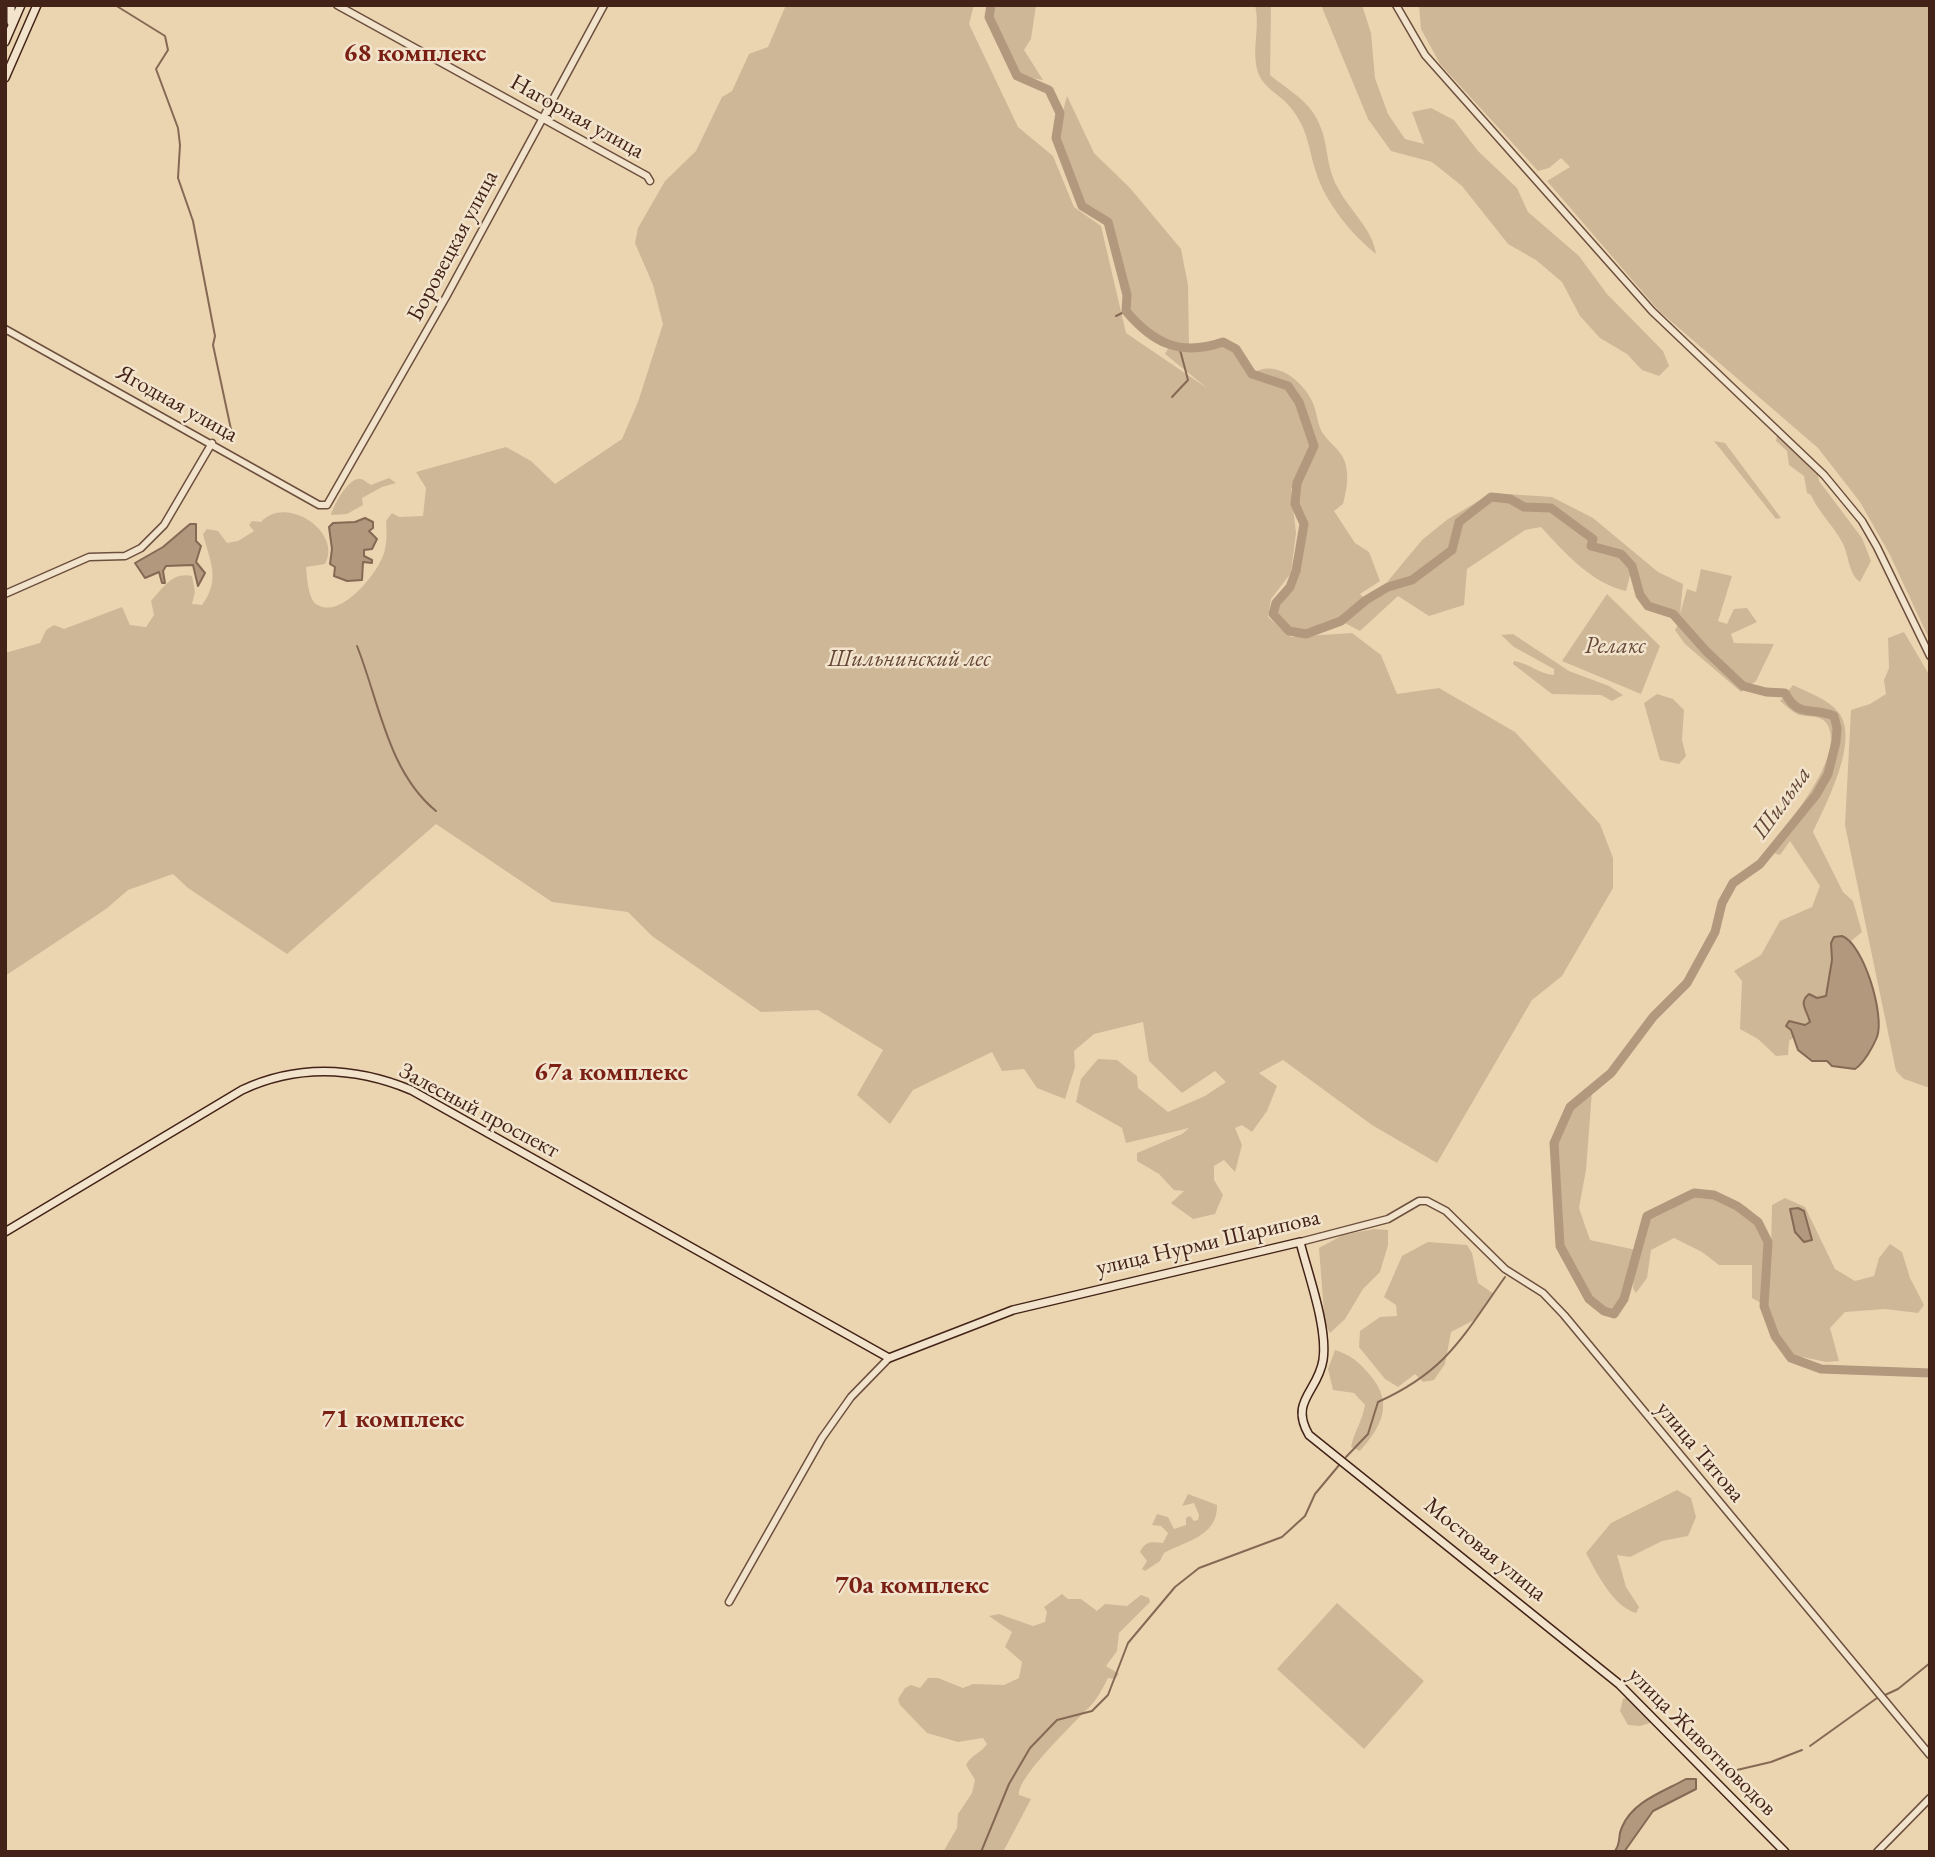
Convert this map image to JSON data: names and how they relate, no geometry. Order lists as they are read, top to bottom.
{
  "streets": {
    "main road": [
      "Залесный проспект",
      "улица Нурми Шарипова",
      "Мостовая улица",
      "улица Животноводов"
    ],
    "street": [
      "Нагорная улица",
      "Боровецкая улица",
      "Ягодная улица",
      "улица Титова"
    ]
  },
  "crossings": [
    ["Нагорная улица", "Боровецкая улица"],
    ["Боровецкая улица", "Ягодная улица"],
    ["Залесный проспект", "улица Нурми Шарипова"],
    ["улица Нурми Шарипова", "улица Титова"],
    ["улица Нурми Шарипова", "Мостовая улица"],
    ["Мостовая улица", "улица Животноводов"]
  ],
  "districts": [
    "68 комплекс",
    "67а комплекс",
    "71 комплекс",
    "70а комплекс"
  ],
  "water": ["Шильна"],
  "parks": ["Релакс", "Шильнинский лес"]
}
